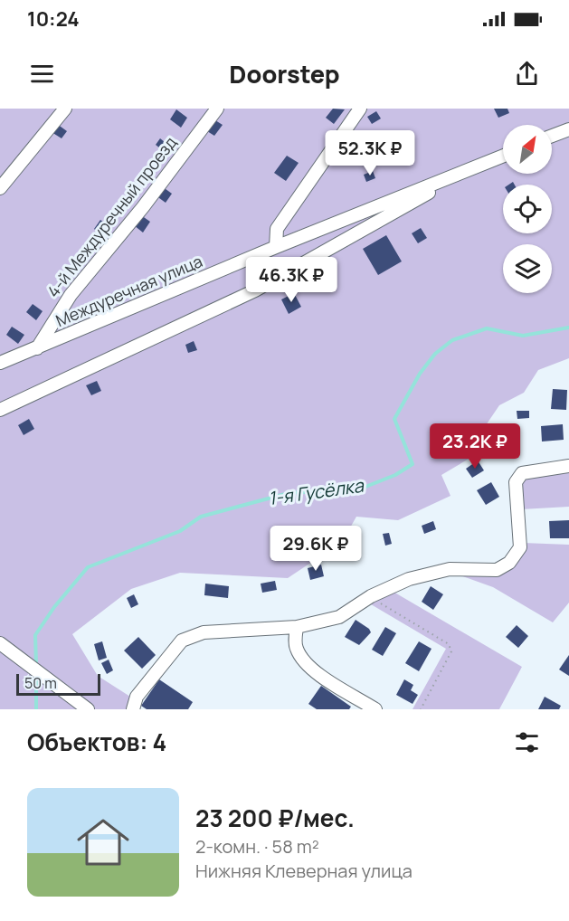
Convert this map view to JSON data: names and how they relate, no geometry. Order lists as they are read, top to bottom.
{
  "streets": {
    "street": ["4-й Междуречный проезд", "Междуречная улица"]
  },
  "crossings": [
    ["4-й Междуречный проезд", "Междуречная улица"]
  ],
  "water": ["1-я Гусёлка"],
  "scale_bar": "50 m",
  "north": "top right",
  "page": {
    "status": "10:24",
    "header": "Doorstep",
    "price": [
      "52.3K ₽",
      "46.3K ₽",
      "23.2K ₽",
      "29.6K ₽"
    ],
    "scale": "50 m",
    "heading": "Объектов: 4",
    "list": [
      {
        "name": "23 200 ₽/мес.",
        "note": "2-комн. · 58 m² · Нижняя Клеверная улица"
      }
    ]
  }
}
